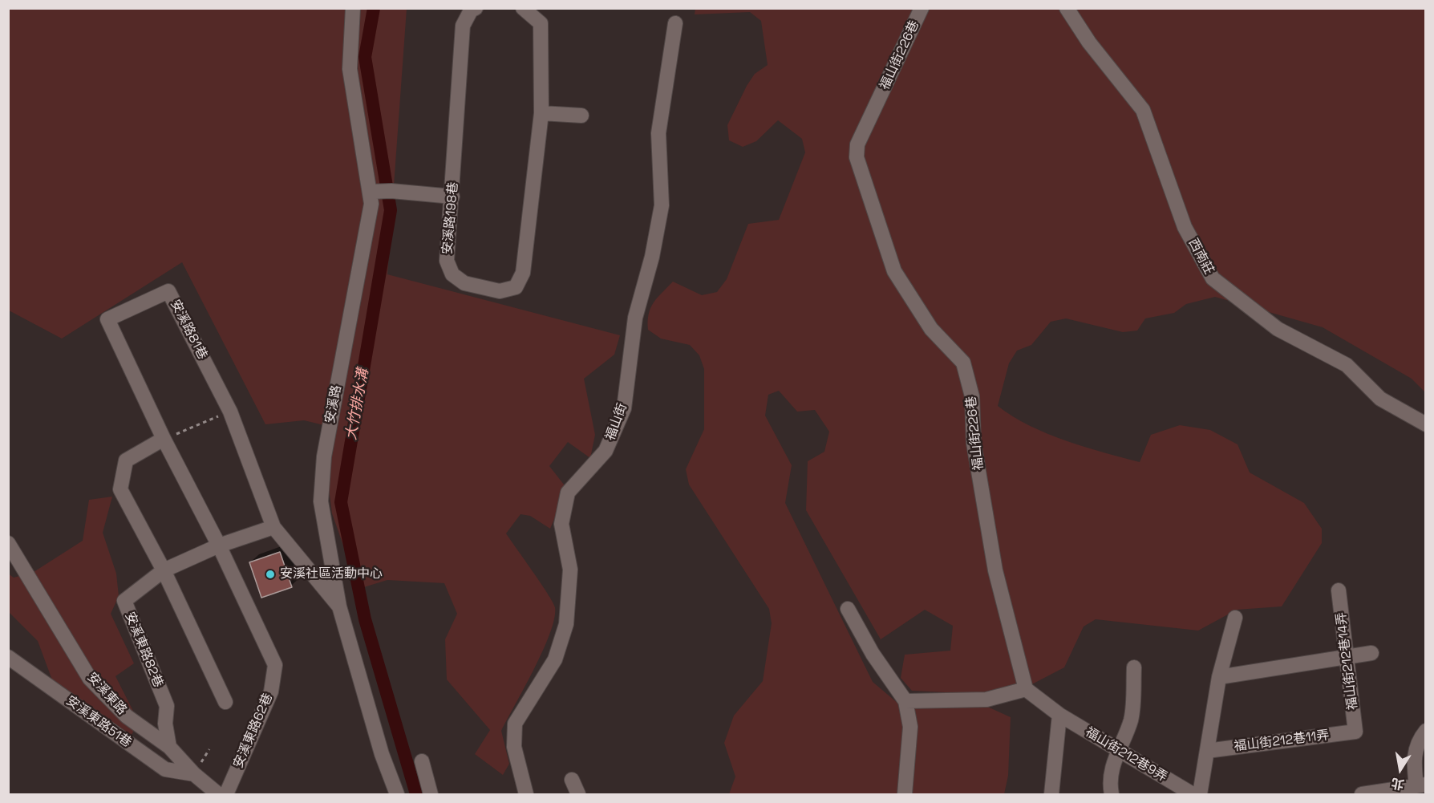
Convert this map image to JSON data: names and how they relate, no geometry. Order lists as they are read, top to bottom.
{
  "streets": {
    "street": [
      "福山街226巷",
      "安溪路198巷",
      "西南莊",
      "安溪路81巷",
      "安溪路",
      "福山街",
      "安溪東路82巷",
      "福山街212巷14弄",
      "安溪東路",
      "安溪東路51巷",
      "安溪東路62巷",
      "福山街212巷11弄",
      "福山街212巷9弄"
    ]
  },
  "crossings": [
    ["安溪路81巷", "安溪路"],
    ["安溪路81巷", "安溪東路62巷"],
    ["安溪東路82巷", "安溪東路"],
    ["福山街212巷14弄", "福山街212巷11弄"],
    ["安溪東路", "安溪東路51巷"]
  ],
  "water": ["大竹排水溝"],
  "places": ["安溪社區活動中心"],
  "north": "bottom"
}
